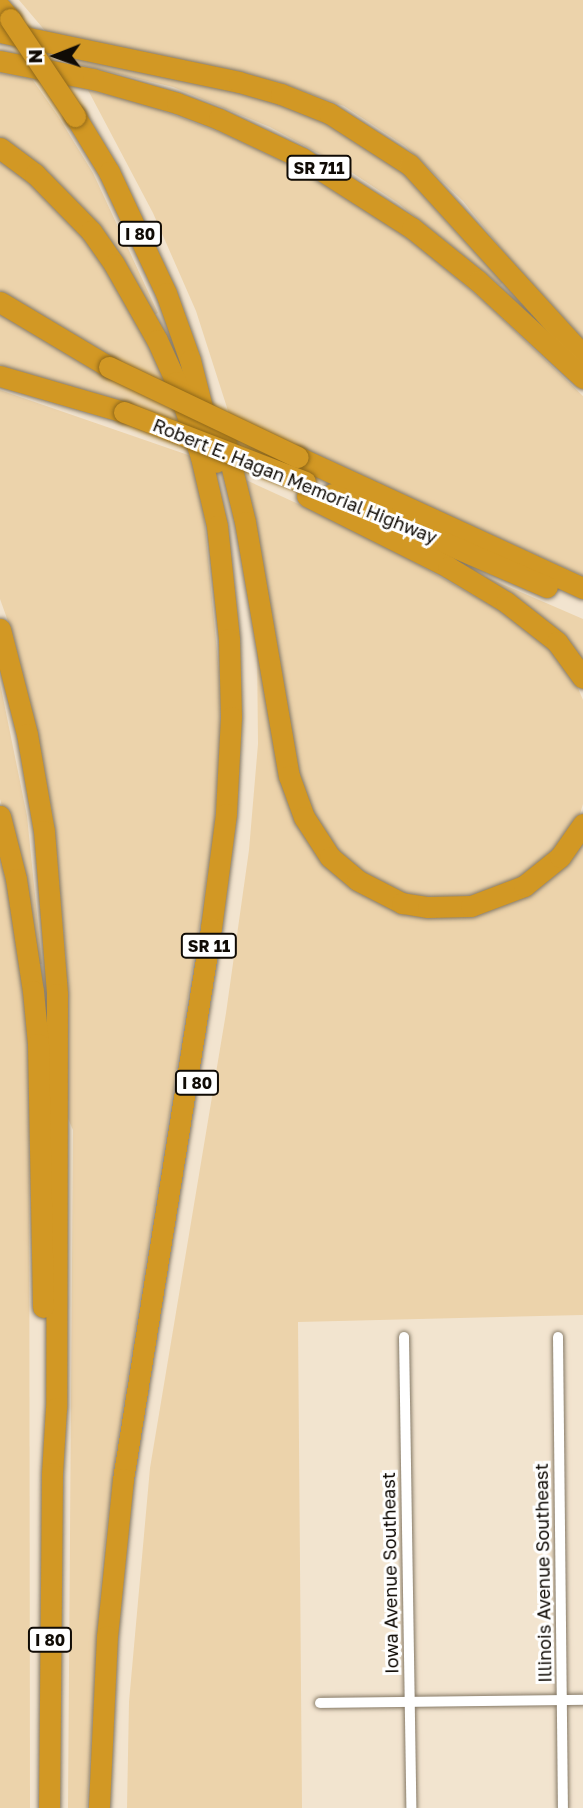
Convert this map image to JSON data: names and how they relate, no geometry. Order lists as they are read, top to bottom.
{
  "streets": {
    "highway": [
      "SR 711",
      "I 80",
      "Robert E. Hagan Memorial Highway",
      "SR 11"
    ],
    "street": ["Iowa Avenue Southeast", "Illinois Avenue Southeast"]
  },
  "north": "left"
}
